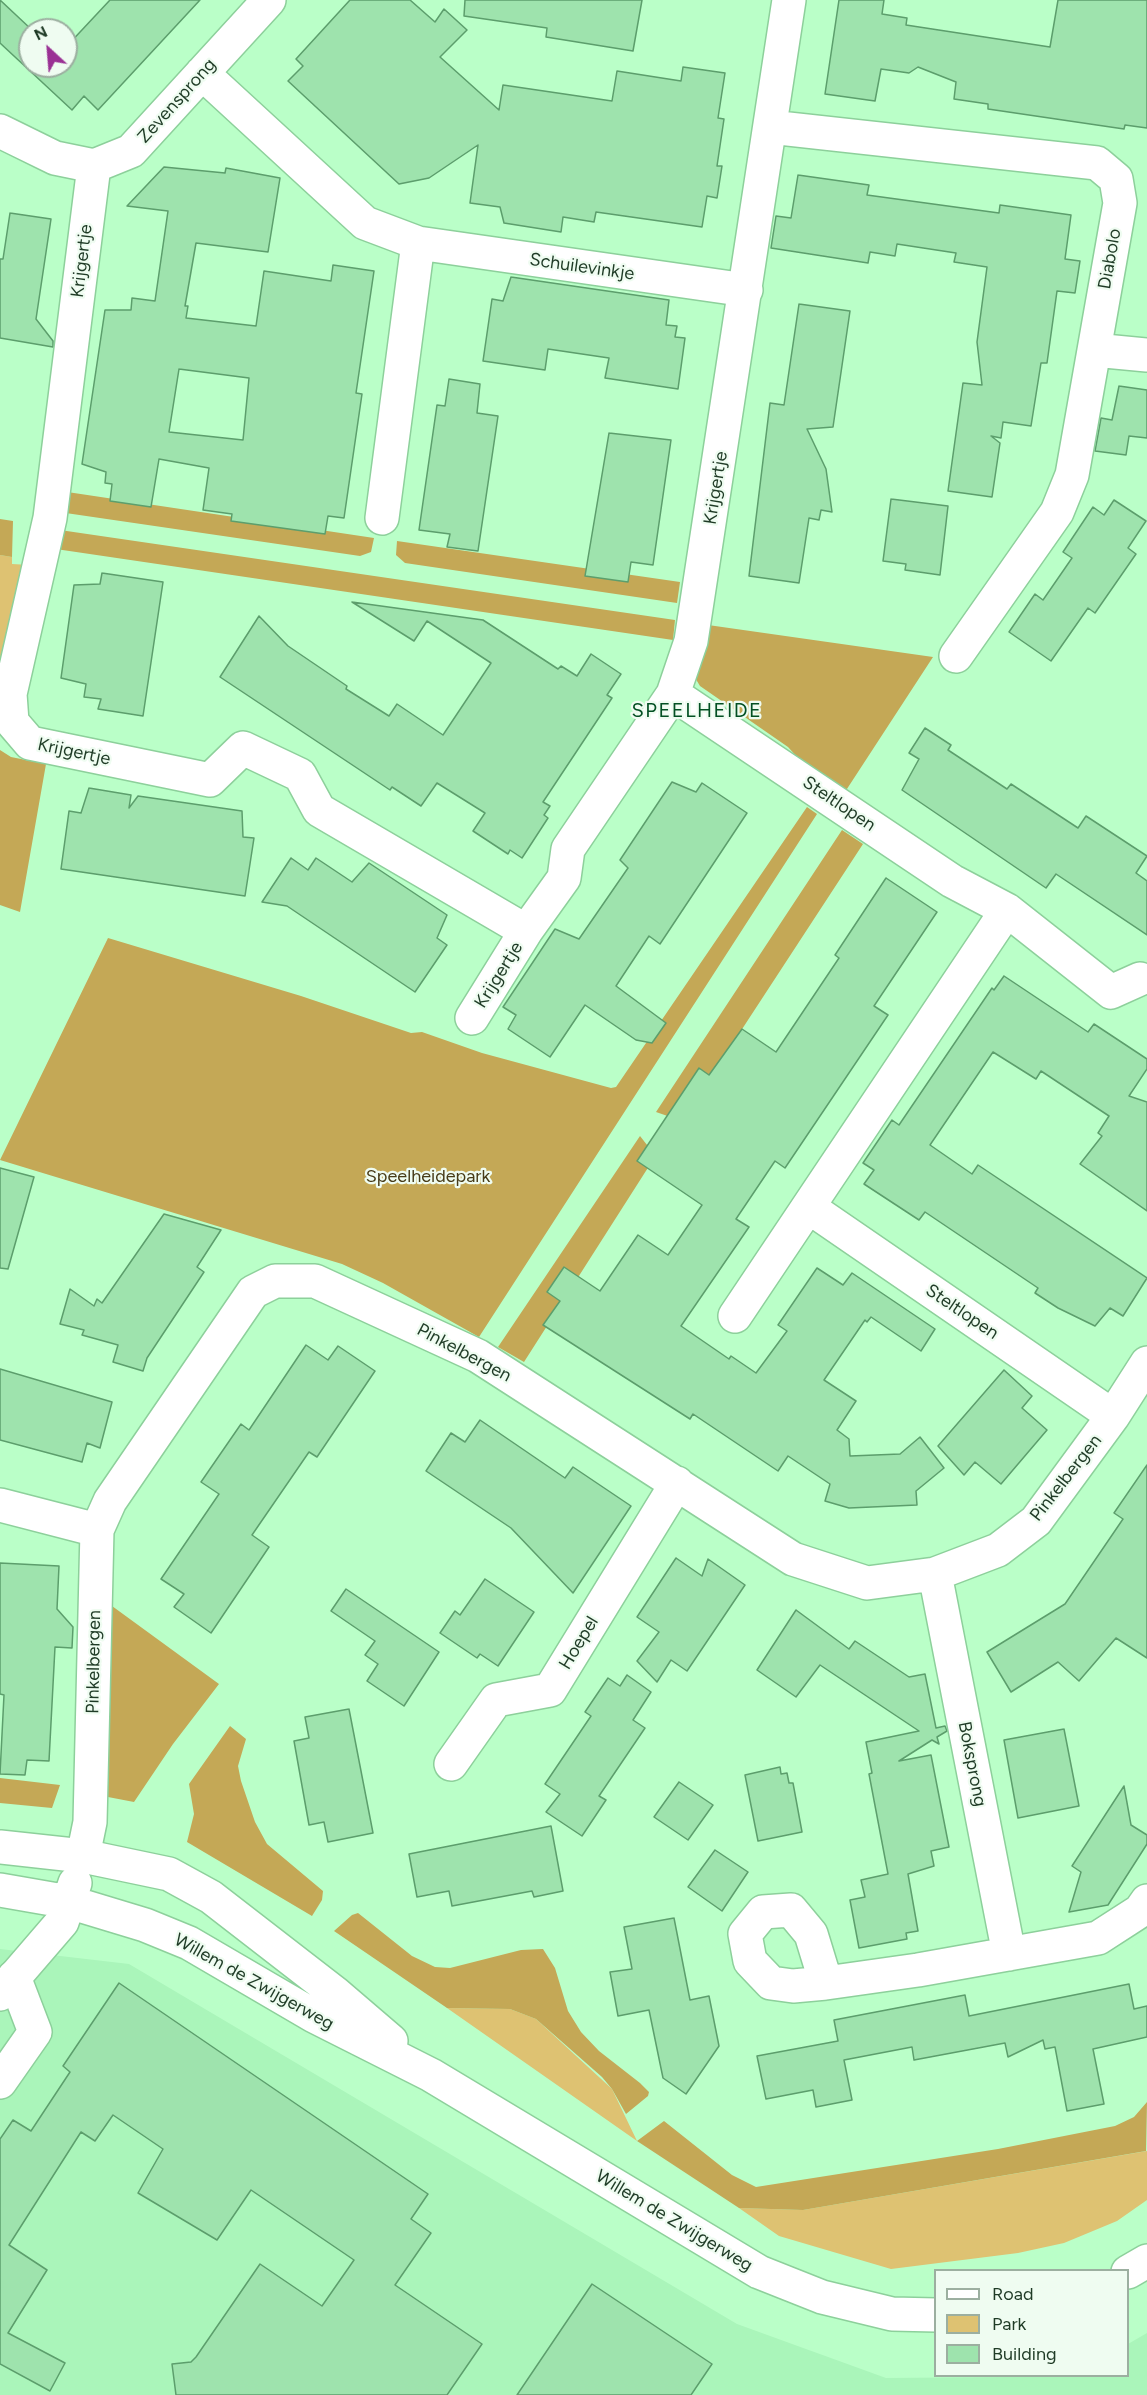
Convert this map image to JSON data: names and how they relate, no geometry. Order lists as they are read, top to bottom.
{
  "streets": {
    "street": [
      "Zevensprong",
      "Diabolo",
      "Krijgertje",
      "Schuilevinkje",
      "Steltlopen",
      "Pinkelbergen",
      "Hoepel",
      "Boksprong",
      "Willem de Zwijgerweg"
    ]
  },
  "crossings": [
    ["Zevensprong", "Krijgertje"],
    ["Zevensprong", "Schuilevinkje"],
    ["Diabolo", "Krijgertje"],
    ["Krijgertje", "Schuilevinkje"],
    ["Krijgertje", "Steltlopen"],
    ["Steltlopen", "Pinkelbergen"],
    ["Pinkelbergen", "Hoepel"],
    ["Pinkelbergen", "Boksprong"],
    ["Pinkelbergen", "Willem de Zwijgerweg"]
  ],
  "districts": ["SPEELHEIDE"],
  "parks": ["Speelheidepark"],
  "legend": ["Road", "Park", "Building"],
  "north": "top left"
}
